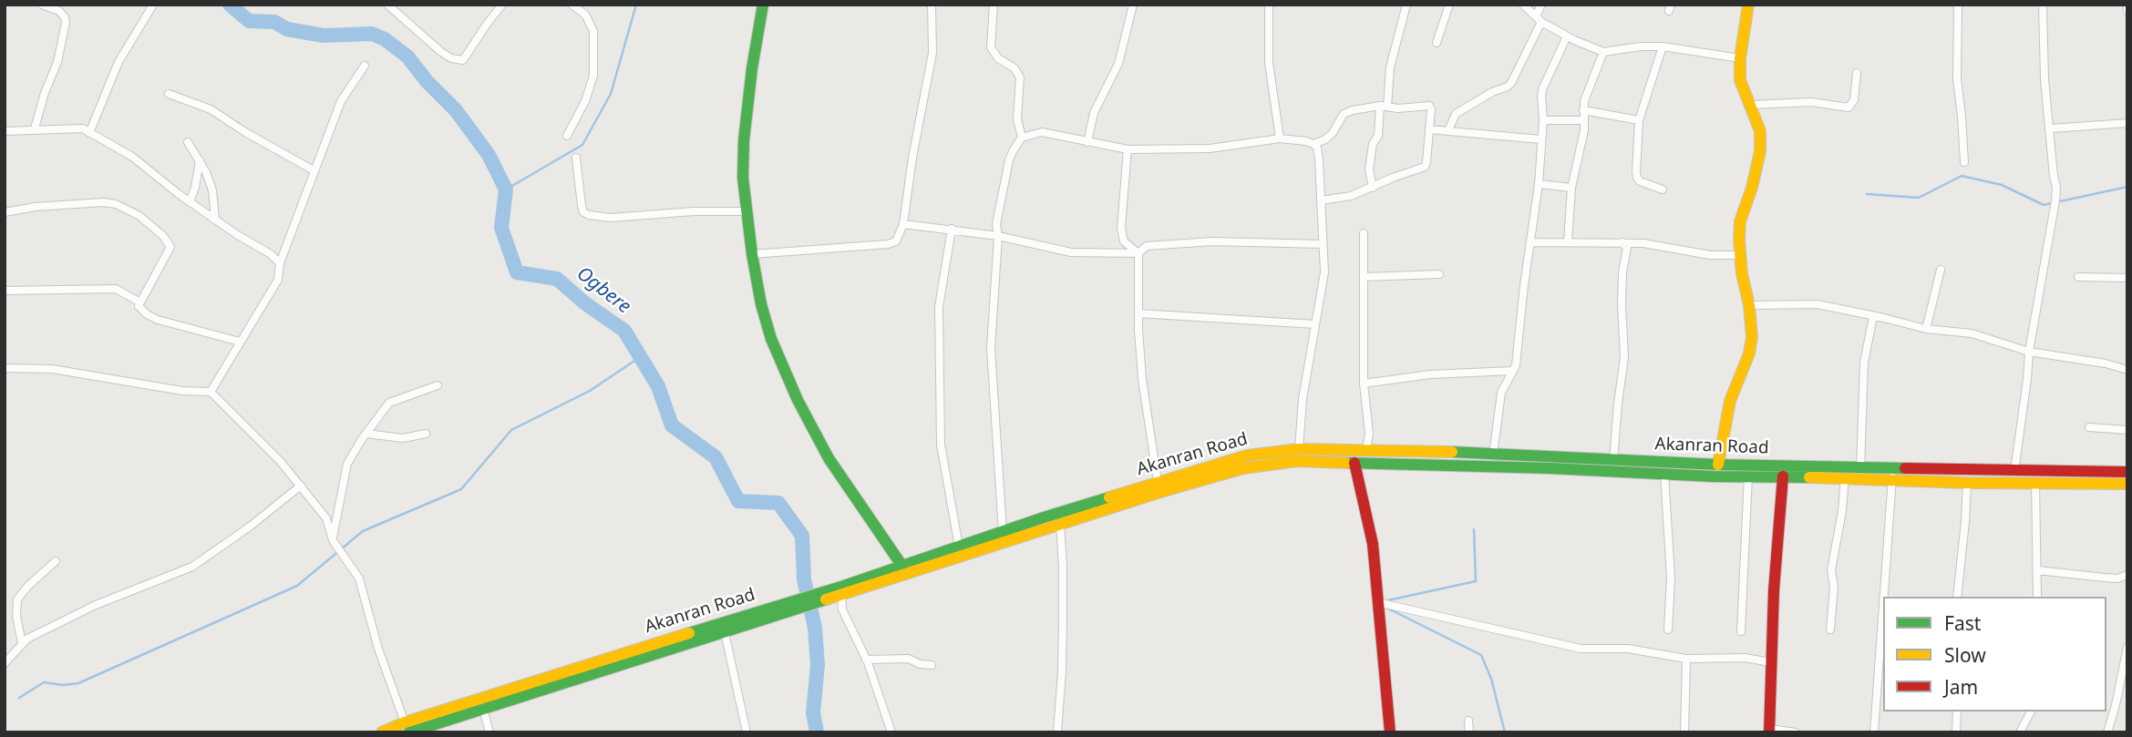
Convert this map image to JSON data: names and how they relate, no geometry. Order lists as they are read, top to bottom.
{
  "streets": {
    "main road": ["Akanran Road"]
  },
  "water": ["Ogbere"],
  "legend": ["Fast", "Slow", "Jam"]
}
